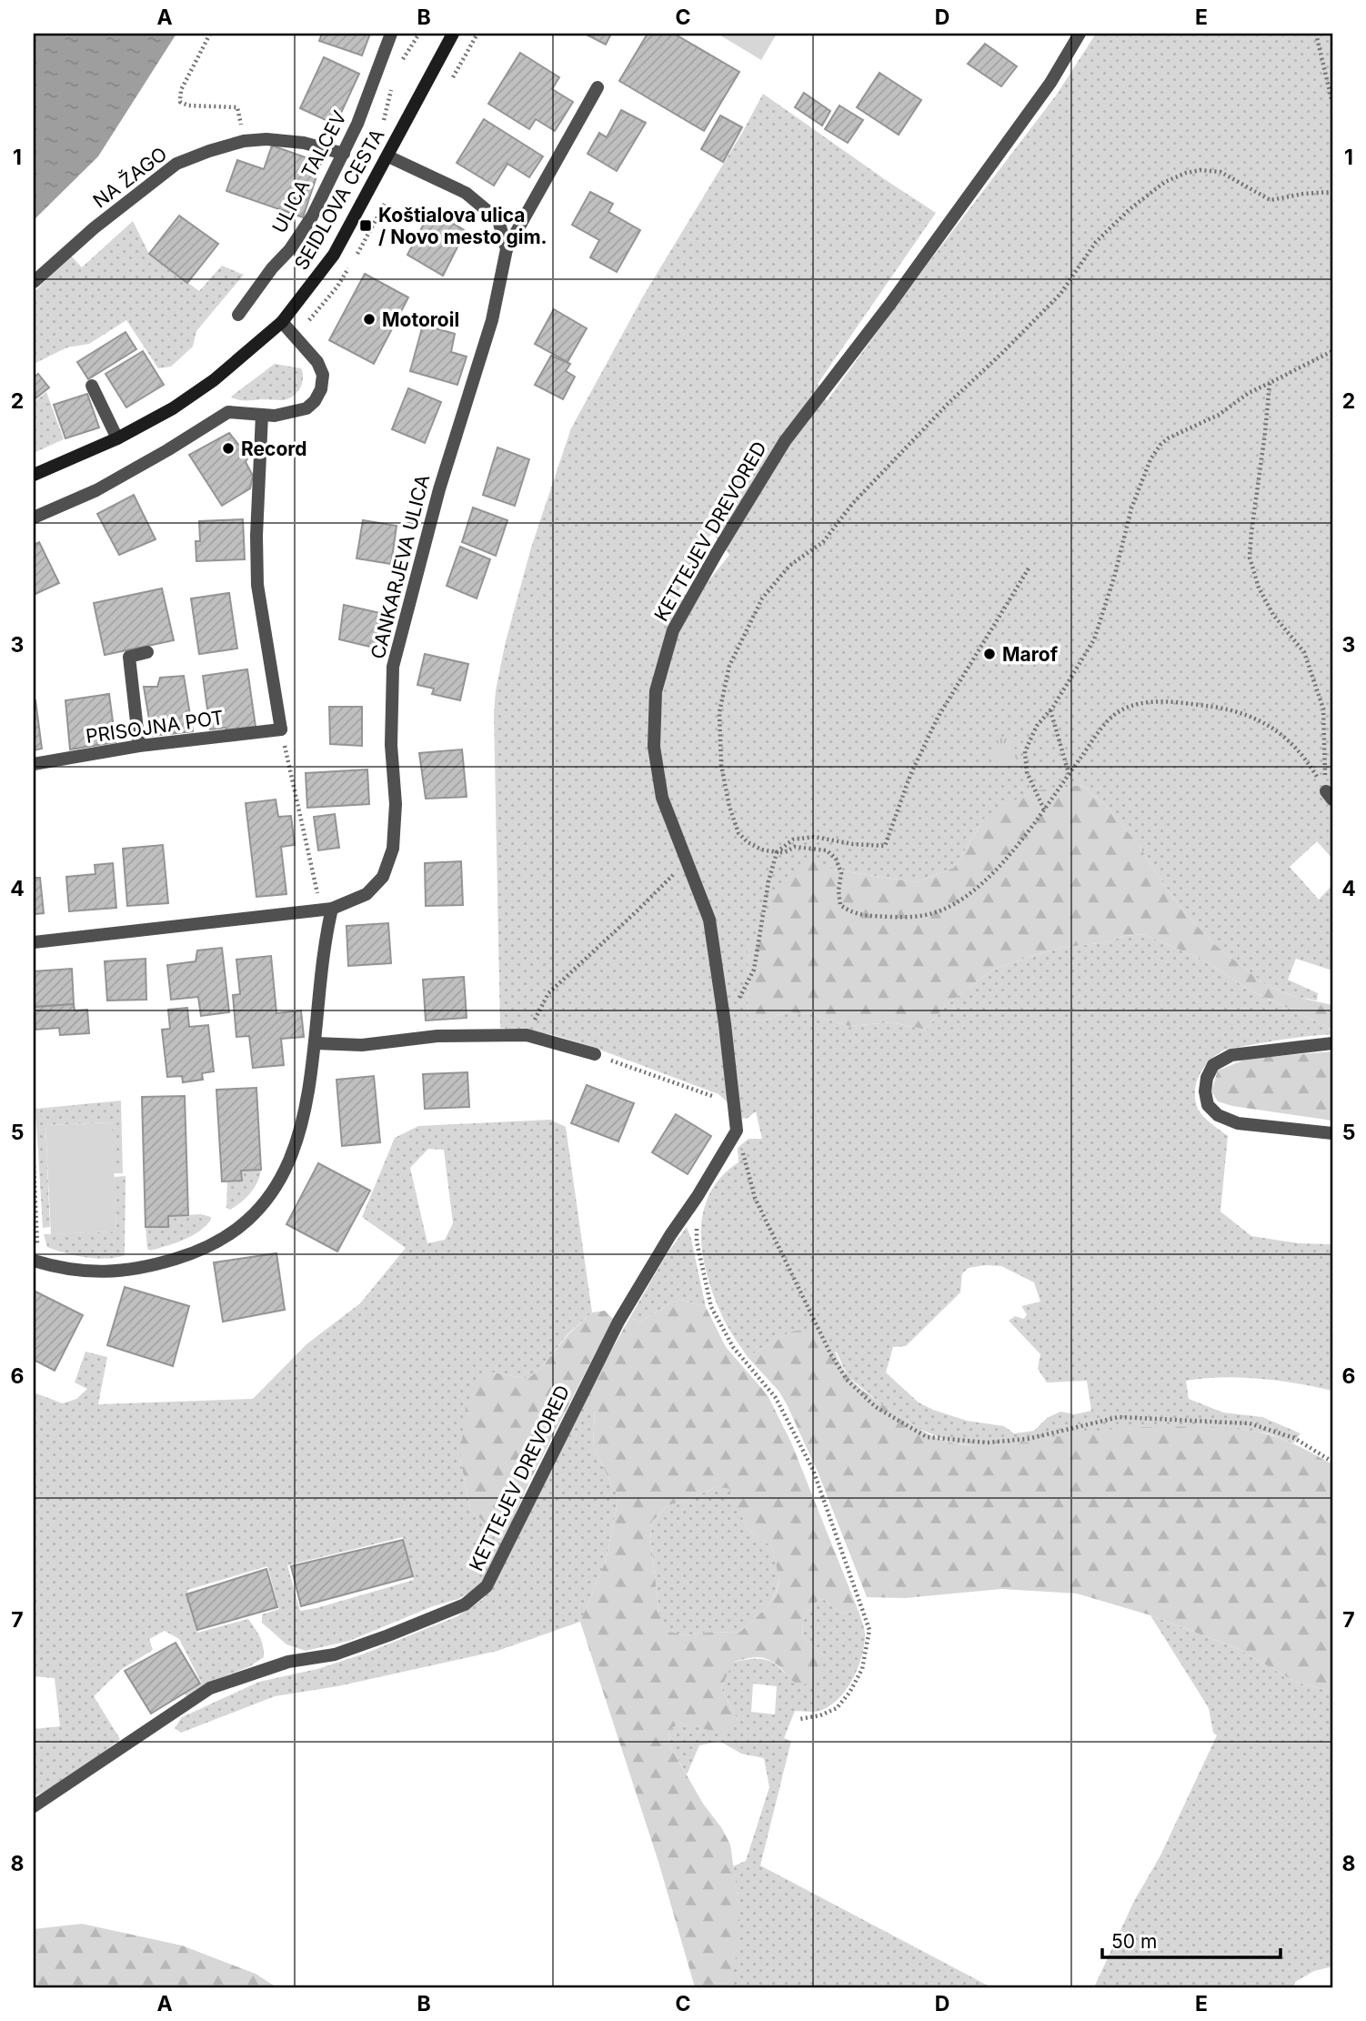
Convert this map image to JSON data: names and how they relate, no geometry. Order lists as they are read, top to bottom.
{
  "streets": {
    "street": [
      "ULICA TALCEV",
      "NA ŽAGO",
      "SEIDLOVA CESTA",
      "KETTEJEV DREVORED",
      "CANKARJEVA ULICA",
      "PRISOJNA POT"
    ]
  },
  "crossings": [
    ["ULICA TALCEV", "NA ŽAGO"],
    ["SEIDLOVA CESTA", "CANKARJEVA ULICA"]
  ],
  "places": {
    "transit": ["Koštialova ulica / Novo mesto gim."],
    "other": ["Motoroil", "Record", "Marof"]
  },
  "scale_bar": "50 m",
  "grid": {
    "columns": [
      "A",
      "B",
      "C",
      "D",
      "E"
    ],
    "rows": [
      "1",
      "2",
      "3",
      "4",
      "5",
      "6",
      "7",
      "8"
    ]
  }
}
